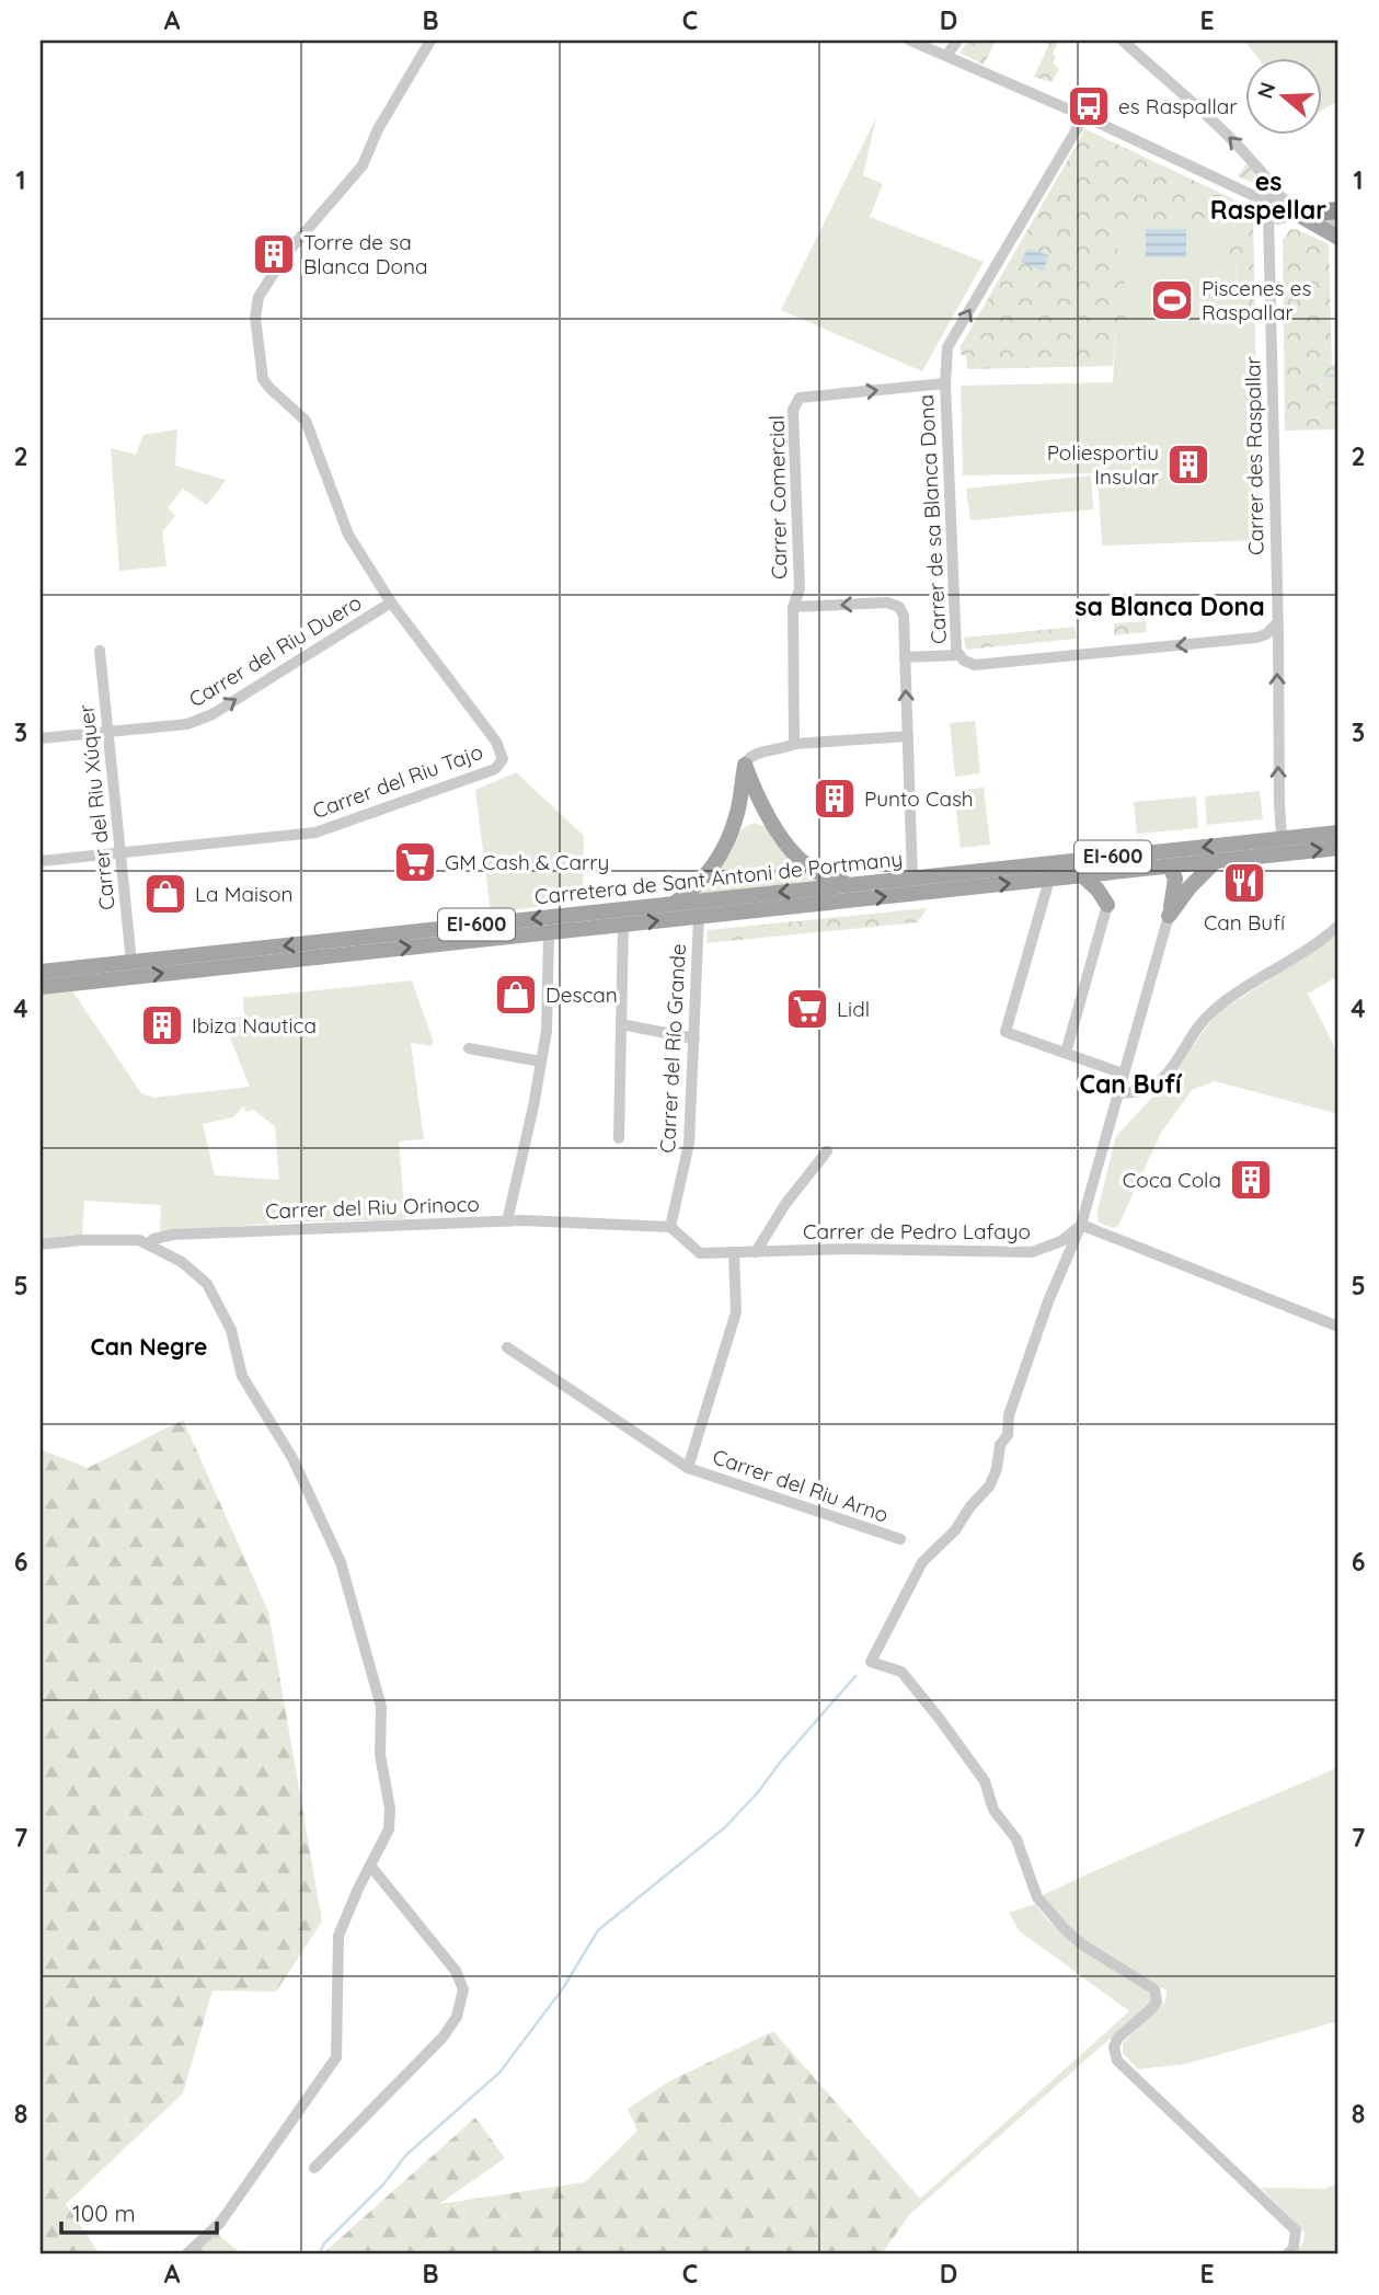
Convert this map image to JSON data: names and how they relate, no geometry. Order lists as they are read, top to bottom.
{
  "streets": {
    "main road": ["EI-600", "Carretera de Sant Antoni de Portmany"],
    "street": [
      "Carrer des Raspallar",
      "Carrer Comercial",
      "Carrer de sa Blanca Dona",
      "Carrer del Riu Duero",
      "Carrer del Riu Tajo",
      "Carrer del Riu Xúquer",
      "Carrer del Río Grande",
      "Carrer del Riu Orinoco",
      "Carrer de Pedro Lafayo",
      "Carrer del Riu Arno"
    ]
  },
  "crossings": [
    ["Carrer des Raspallar", "Carrer de sa Blanca Dona"],
    ["Carrer des Raspallar", "EI-600"],
    ["Carrer des Raspallar", "Carretera de Sant Antoni de Portmany"],
    ["Carrer Comercial", "Carrer de sa Blanca Dona"],
    ["Carrer del Riu Duero", "Carrer del Riu Tajo"],
    ["Carrer del Riu Duero", "Carrer del Riu Xúquer"],
    ["Carrer del Riu Tajo", "Carrer del Riu Xúquer"],
    ["Carrer del Riu Xúquer", "Carretera de Sant Antoni de Portmany"],
    ["EI-600", "Carretera de Sant Antoni de Portmany"],
    ["Carretera de Sant Antoni de Portmany", "Carrer del Río Grande"],
    ["Carrer del Río Grande", "Carrer del Riu Orinoco"],
    ["Carrer del Río Grande", "Carrer de Pedro Lafayo"],
    ["Carrer del Riu Orinoco", "Carrer de Pedro Lafayo"],
    ["Carrer de Pedro Lafayo", "Carrer del Riu Arno"]
  ],
  "one_way": ["Carrer del Riu Duero"],
  "districts": [
    "es Raspellar",
    "sa Blanca Dona",
    "Can Bufí",
    "Can Negre"
  ],
  "places": {
    "bus stop": ["es Raspallar"],
    "building": [
      "Torre de sa Blanca Dona",
      "Poliesportiu Insular",
      "Punto Cash",
      "Ibiza Nautica",
      "Coca Cola"
    ],
    "sports": ["Piscenes es Raspallar"],
    "supermarket": ["GM Cash & Carry", "Lidl"],
    "restaurant": ["Can Bufí"],
    "shop": ["La Maison", "Descan"]
  },
  "scale_bar": "100 m",
  "north": "left",
  "grid": {
    "columns": [
      "A",
      "B",
      "C",
      "D",
      "E"
    ],
    "rows": [
      "1",
      "2",
      "3",
      "4",
      "5",
      "6",
      "7",
      "8"
    ]
  }
}
